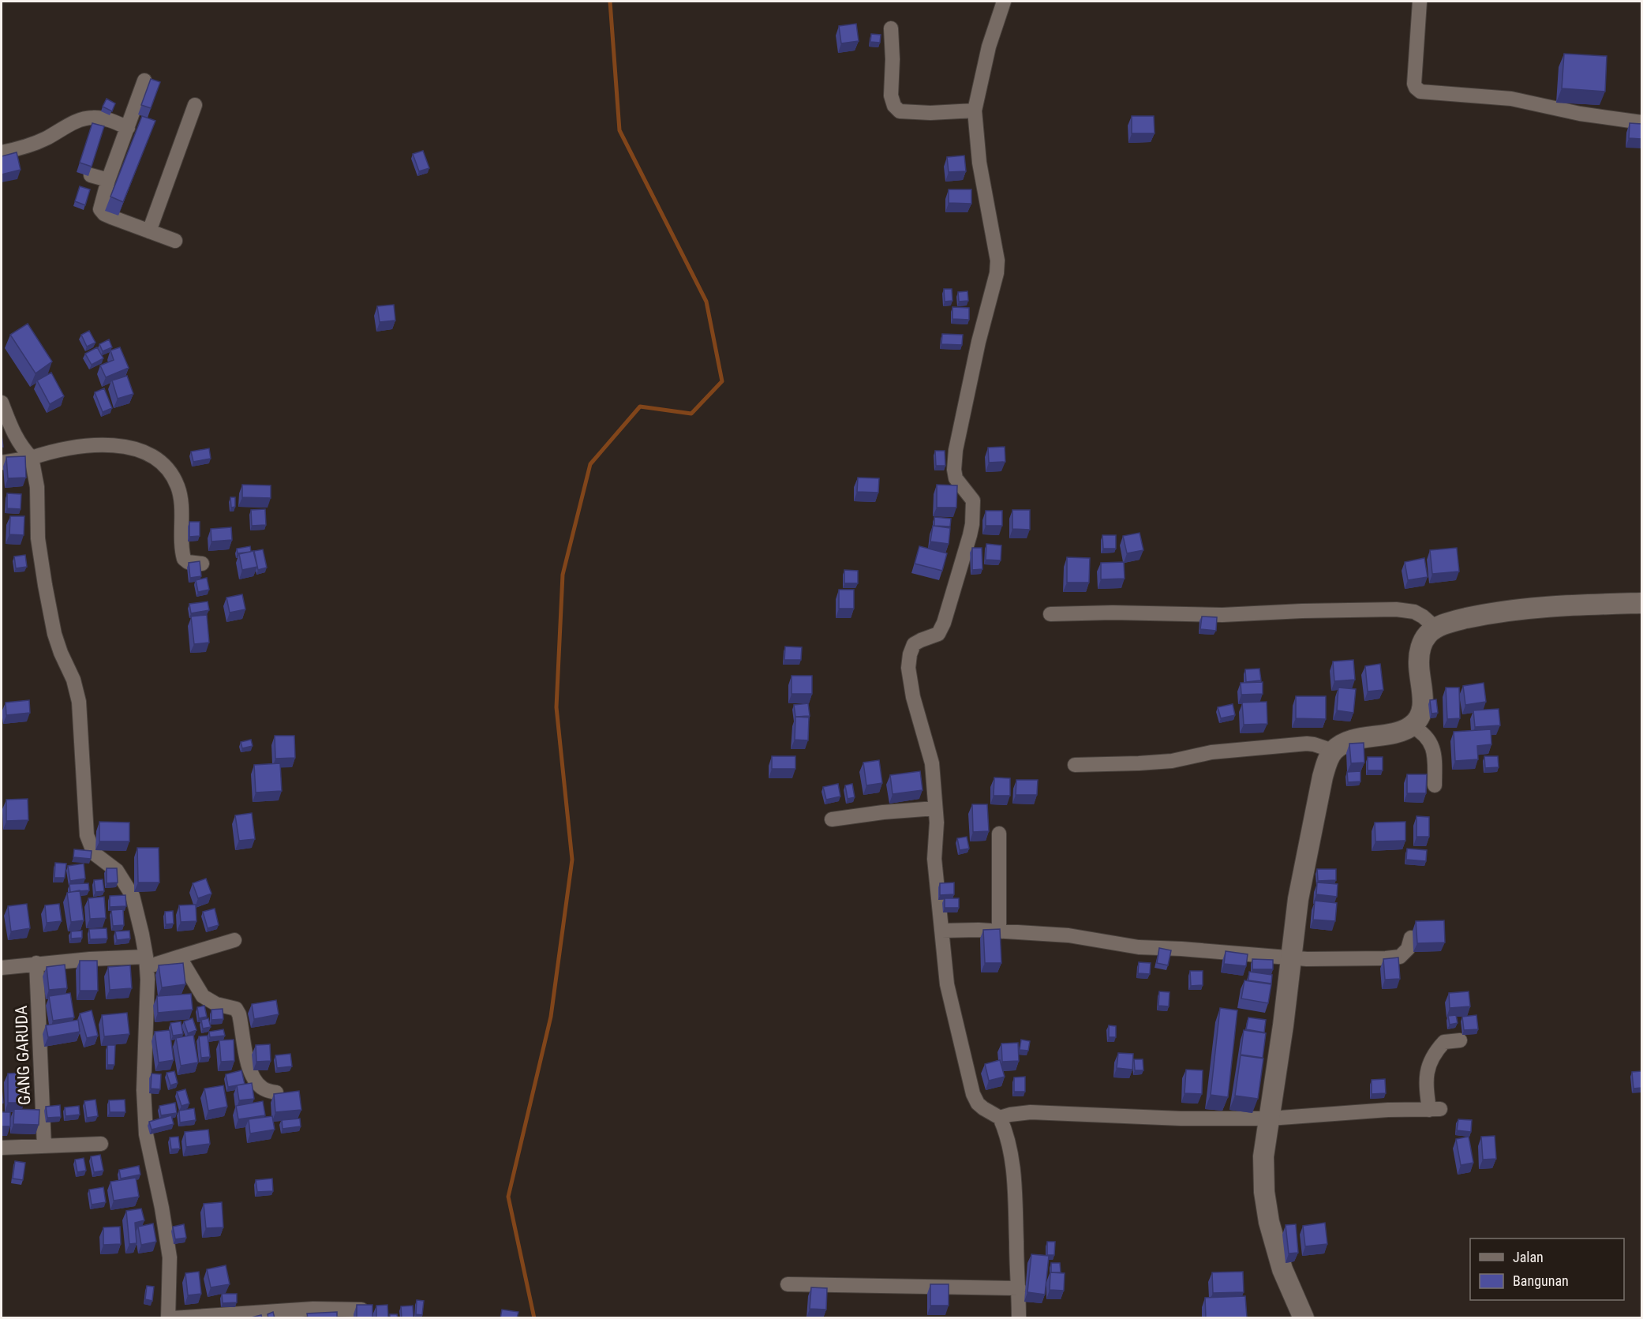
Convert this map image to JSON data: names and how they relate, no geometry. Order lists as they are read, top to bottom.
{
  "streets": {
    "street": ["GANG GARUDA"]
  },
  "legend": ["Jalan", "Bangunan"]
}
